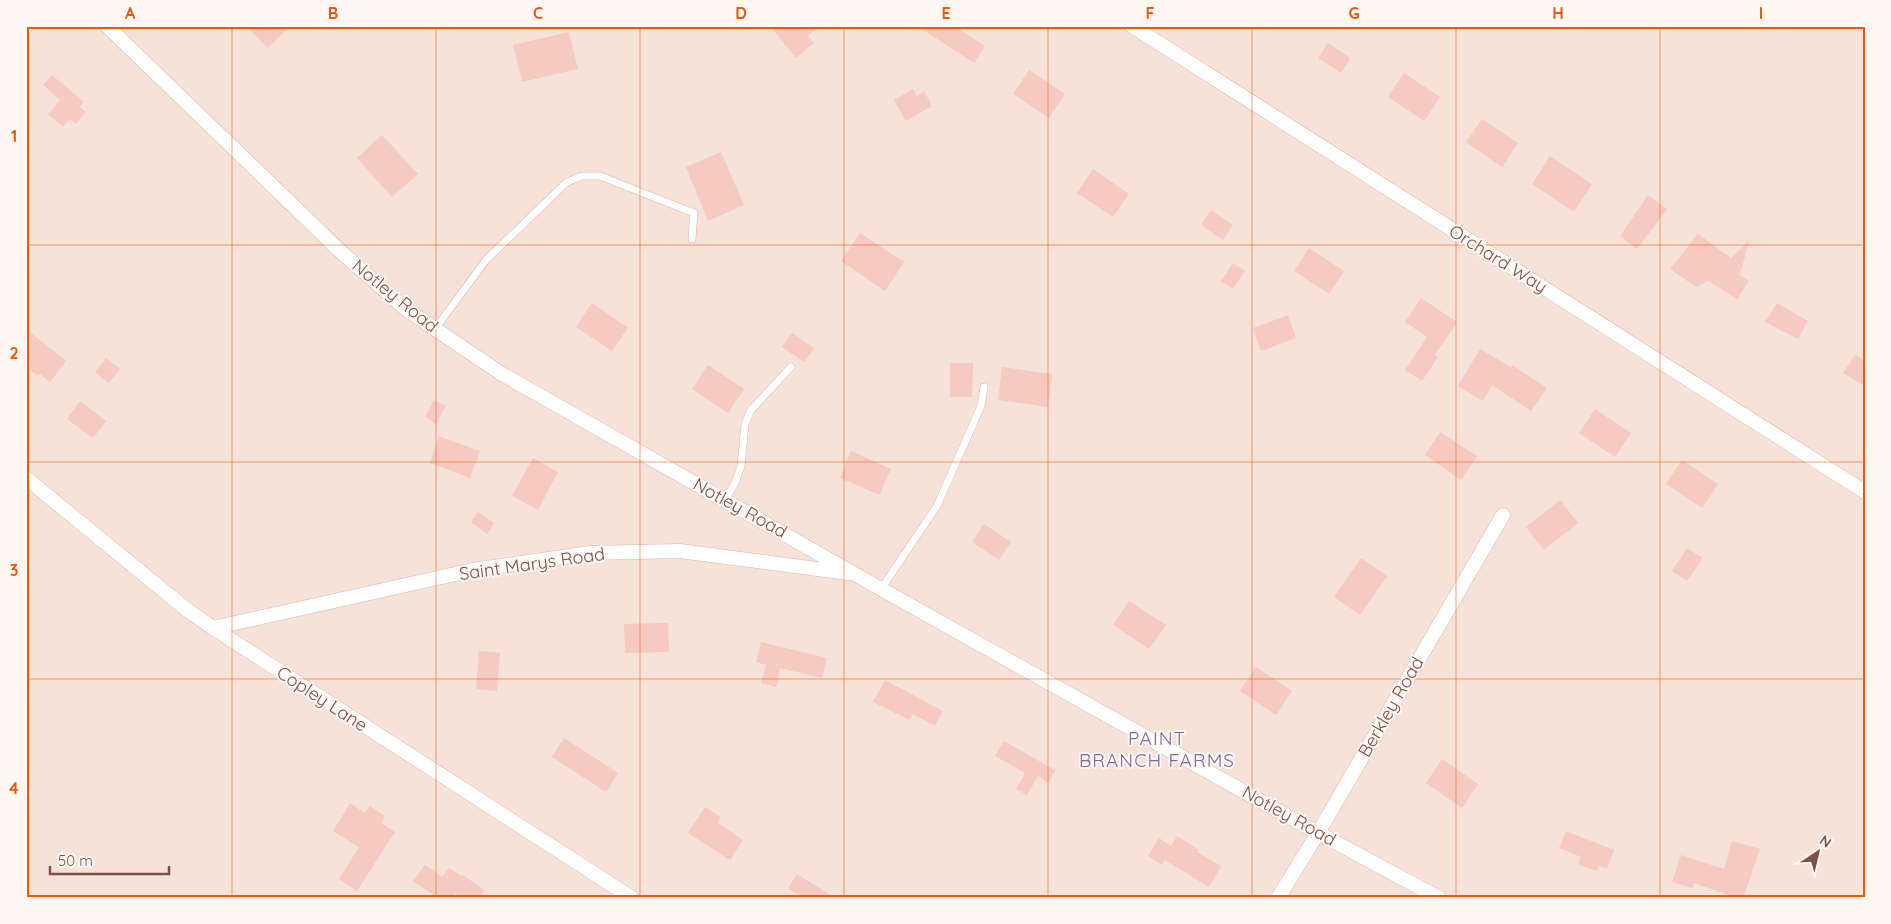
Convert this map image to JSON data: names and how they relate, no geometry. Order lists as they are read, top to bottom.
{
  "streets": {
    "street": [
      "Orchard Way",
      "Notley Road",
      "Saint Marys Road",
      "Copley Lane",
      "Berkley Road"
    ]
  },
  "crossings": [
    ["Notley Road", "Saint Marys Road"],
    ["Notley Road", "Berkley Road"],
    ["Saint Marys Road", "Copley Lane"]
  ],
  "districts": ["PAINT BRANCH FARMS"],
  "scale_bar": "50 m",
  "north": "top right",
  "grid": {
    "columns": [
      "A",
      "B",
      "C",
      "D",
      "E",
      "F",
      "G",
      "H",
      "I"
    ],
    "rows": [
      "1",
      "2",
      "3",
      "4"
    ]
  }
}
